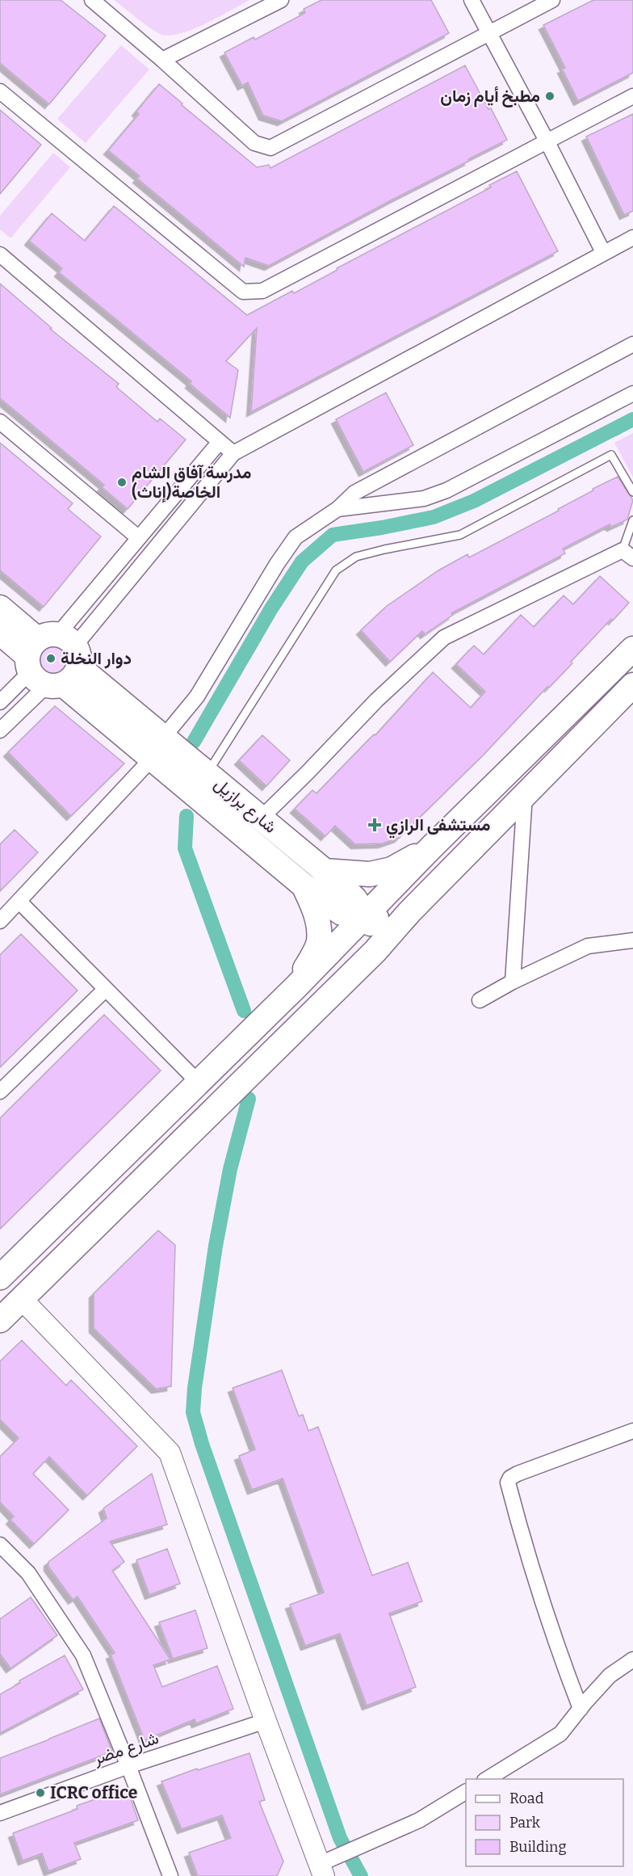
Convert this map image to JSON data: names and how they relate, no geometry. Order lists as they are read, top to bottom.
{
  "streets": {
    "highway": ["شارع برازيل"],
    "street": ["شارع مضر"]
  },
  "places": {
    "other": [
      "مطبخ أيام زمان",
      "مدرسة آفاق الشام الخاصة(إناث)",
      "دوار النخلة",
      "ICRC office"
    ],
    "health": ["مستشفى الرازي"]
  },
  "legend": ["Road", "Park", "Building"]
}
